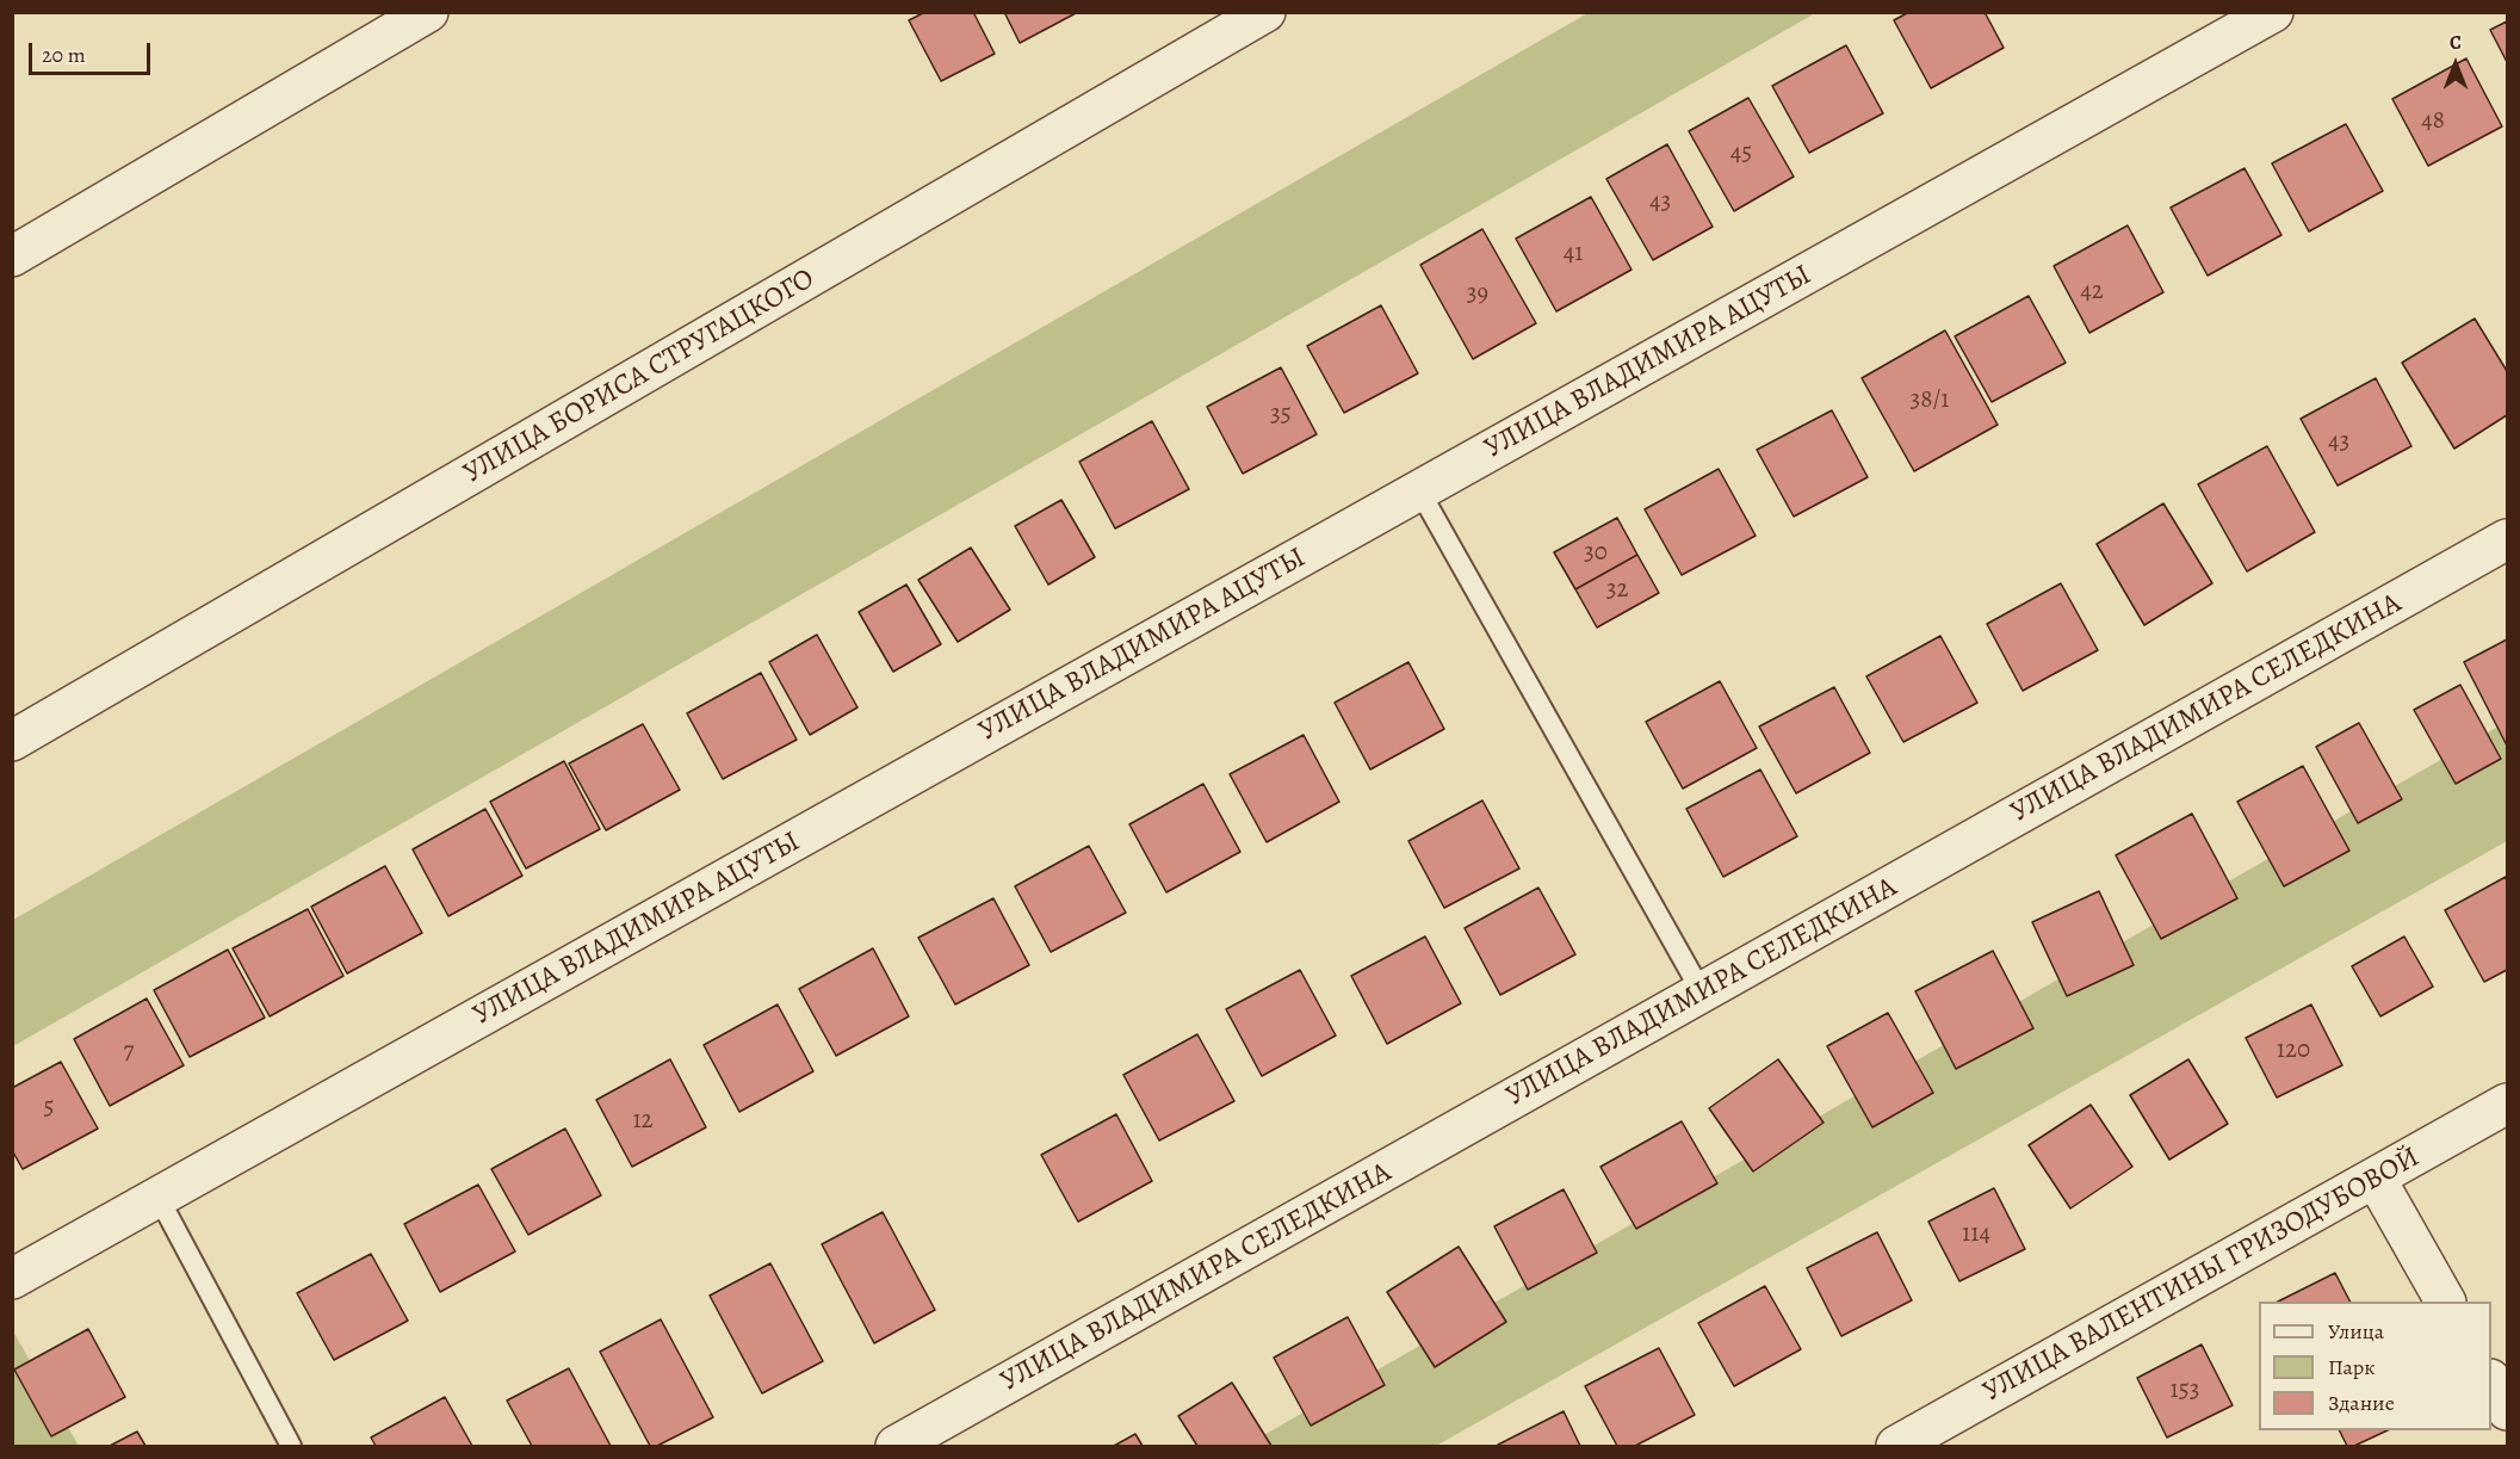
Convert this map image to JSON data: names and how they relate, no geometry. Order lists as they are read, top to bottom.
{
  "streets": {
    "street": [
      "УЛИЦА ВЛАДИМИРА АЦУТЫ",
      "УЛИЦА БОРИСА СТРУГАЦКОГО",
      "УЛИЦА ВЛАДИМИРА СЕЛЕДКИНА",
      "УЛИЦА ВАЛЕНТИНЫ ГРИЗОДУБОВОЙ"
    ]
  },
  "house_numbers": [
    "48",
    "45",
    "43",
    "41",
    "42",
    "39",
    "38/1",
    "35",
    "43",
    "30",
    "32",
    "120",
    "7",
    "5",
    "12",
    "114",
    "153"
  ],
  "legend": ["Улица", "Парк", "Здание"],
  "scale_bar": "20 m",
  "north": "top"
}
